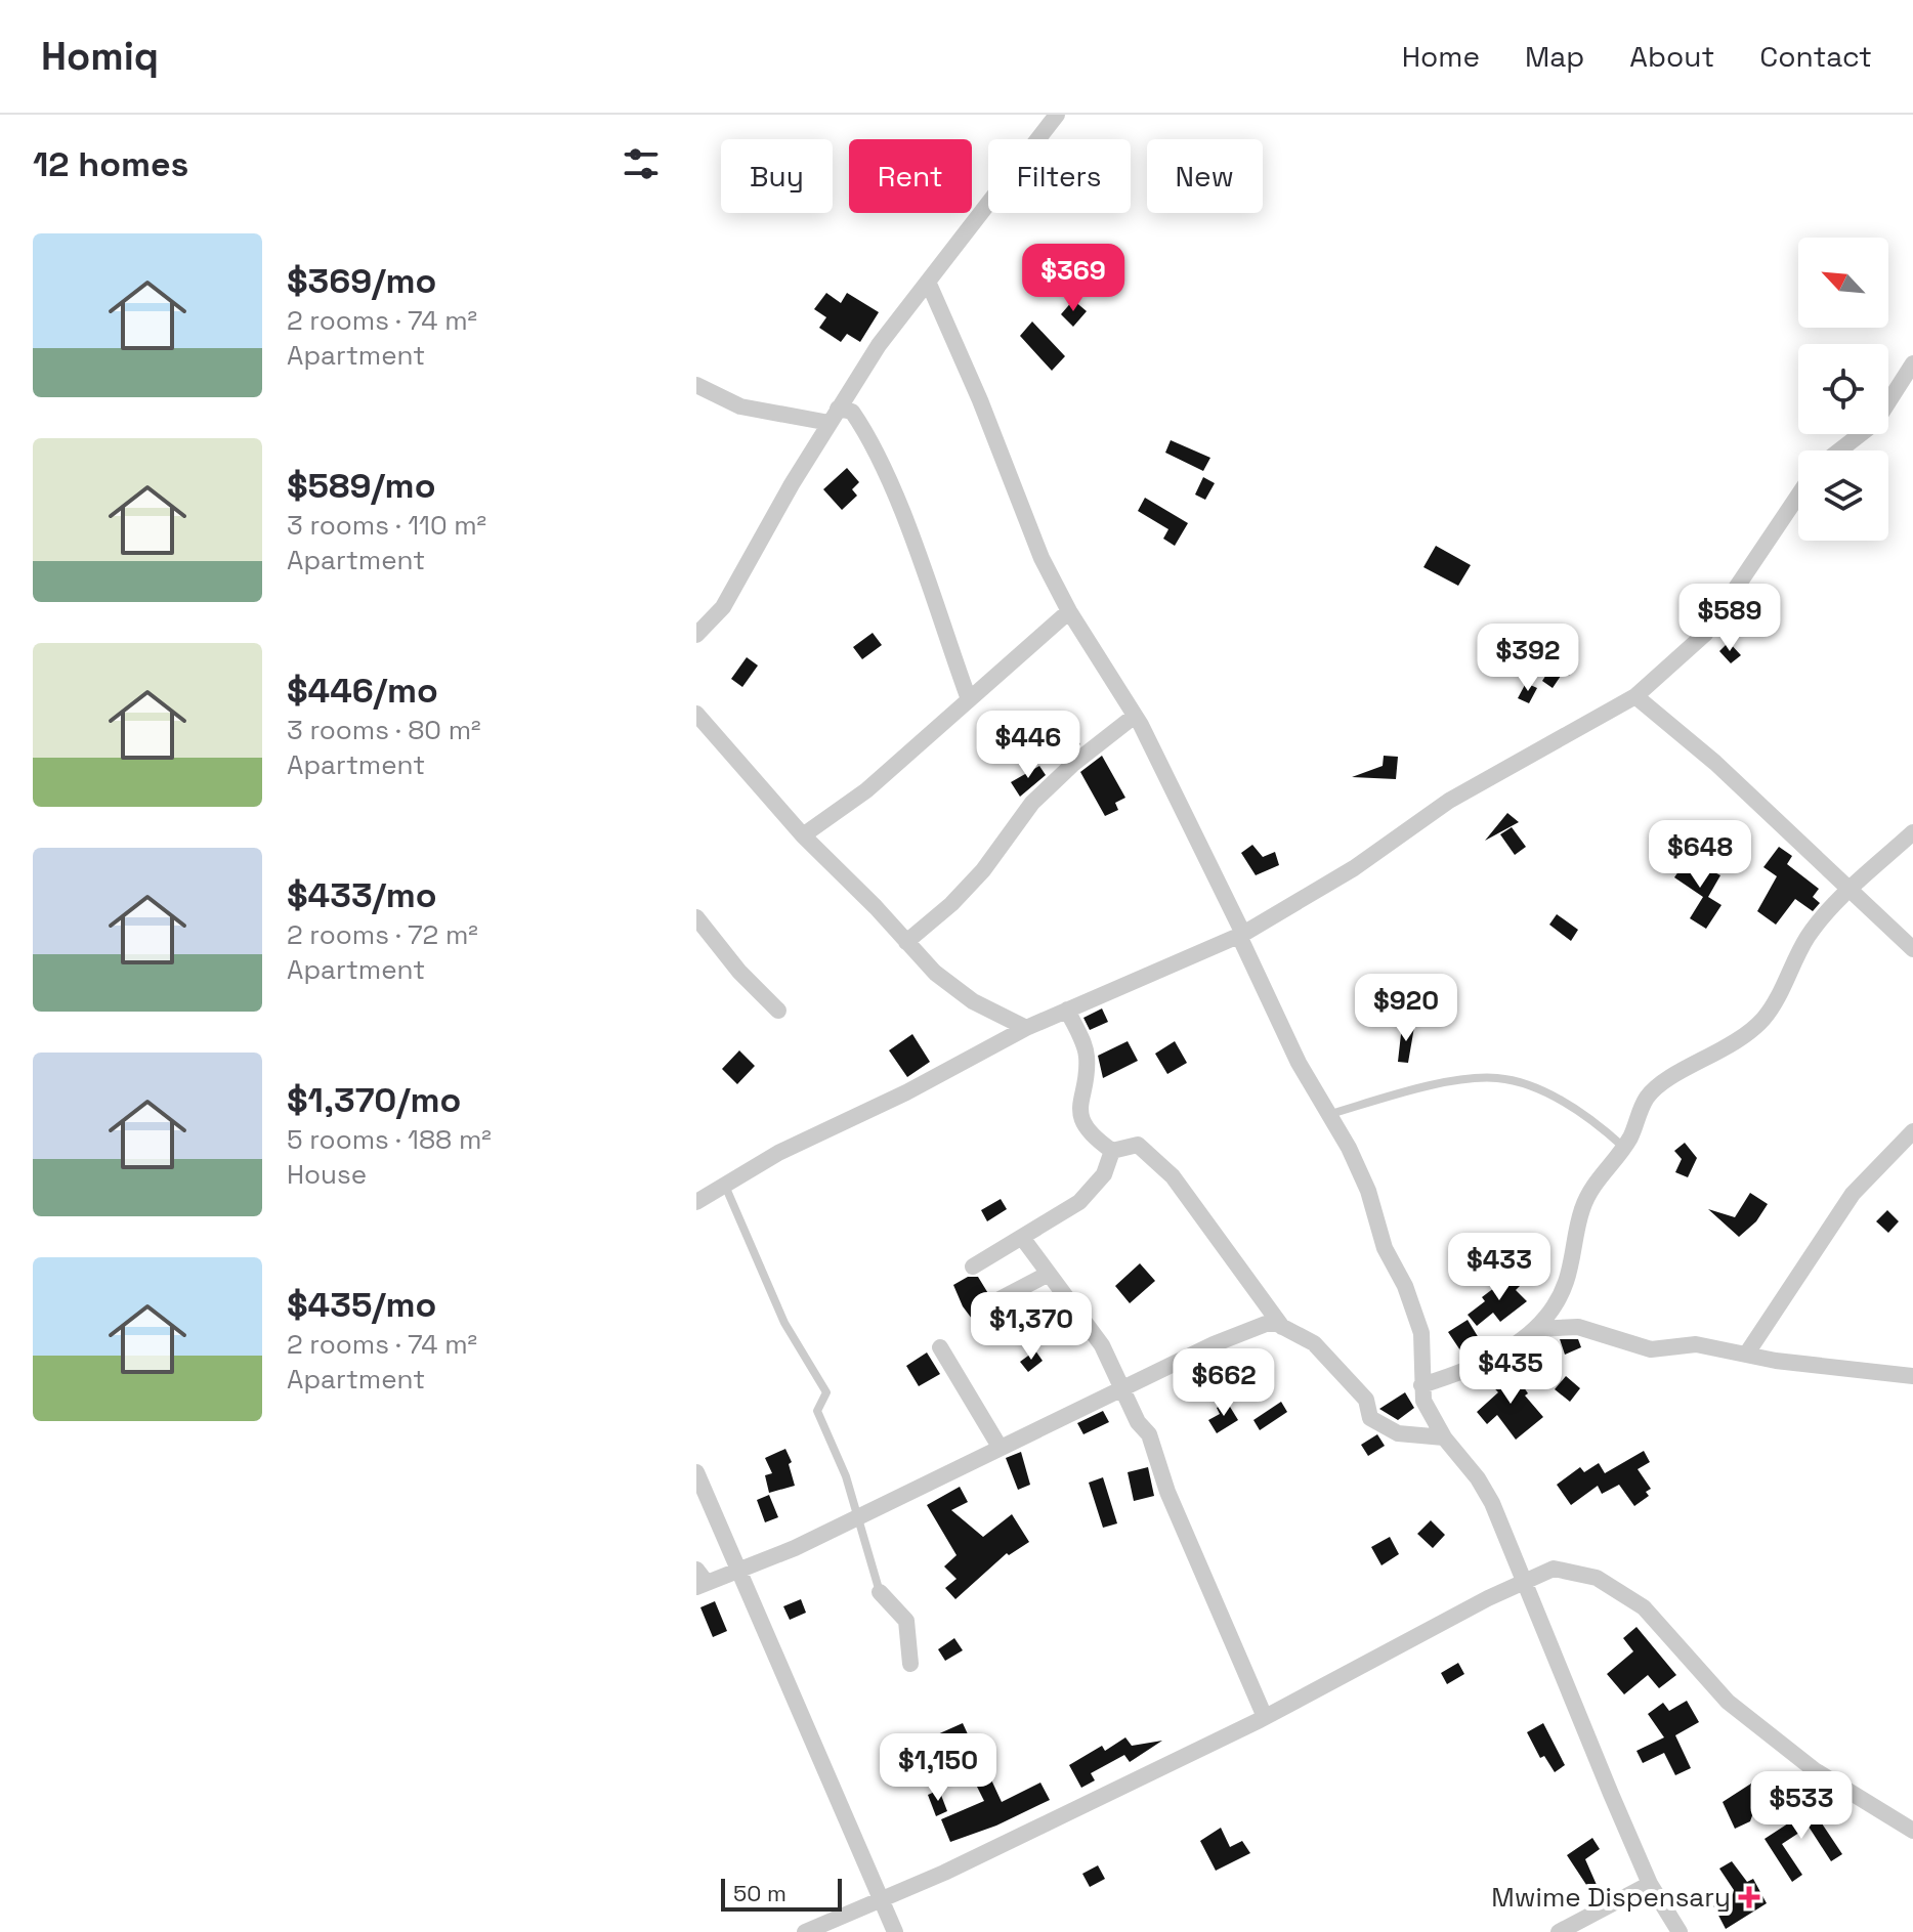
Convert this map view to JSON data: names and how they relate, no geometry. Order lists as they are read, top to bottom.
{
  "places": {
    "health": ["Mwime Dispensary"]
  },
  "scale_bar": "50 m",
  "north": "top left",
  "page": {
    "header": "Homiq",
    "nav": [
      "Home",
      "Map",
      "About",
      "Contact"
    ],
    "heading": "12 homes",
    "chip": [
      "Buy",
      "Rent",
      "Filters",
      "New"
    ],
    "list": [
      {
        "name": "$369/mo",
        "note": "2 rooms · 74 m² · Apartment"
      },
      {
        "name": "$589/mo",
        "note": "3 rooms · 110 m² · Apartment"
      },
      {
        "name": "$446/mo",
        "note": "3 rooms · 80 m² · Apartment"
      },
      {
        "name": "$433/mo",
        "note": "2 rooms · 72 m² · Apartment"
      },
      {
        "name": "$1,370/mo",
        "note": "5 rooms · 188 m² · House"
      },
      {
        "name": "$435/mo",
        "note": "2 rooms · 74 m² · Apartment"
      }
    ],
    "price": [
      "$369",
      "$589",
      "$392",
      "$446",
      "$648",
      "$920",
      "$433",
      "$1,370",
      "$435",
      "$662",
      "$1,150",
      "$533"
    ],
    "scale": "50 m"
  }
}
